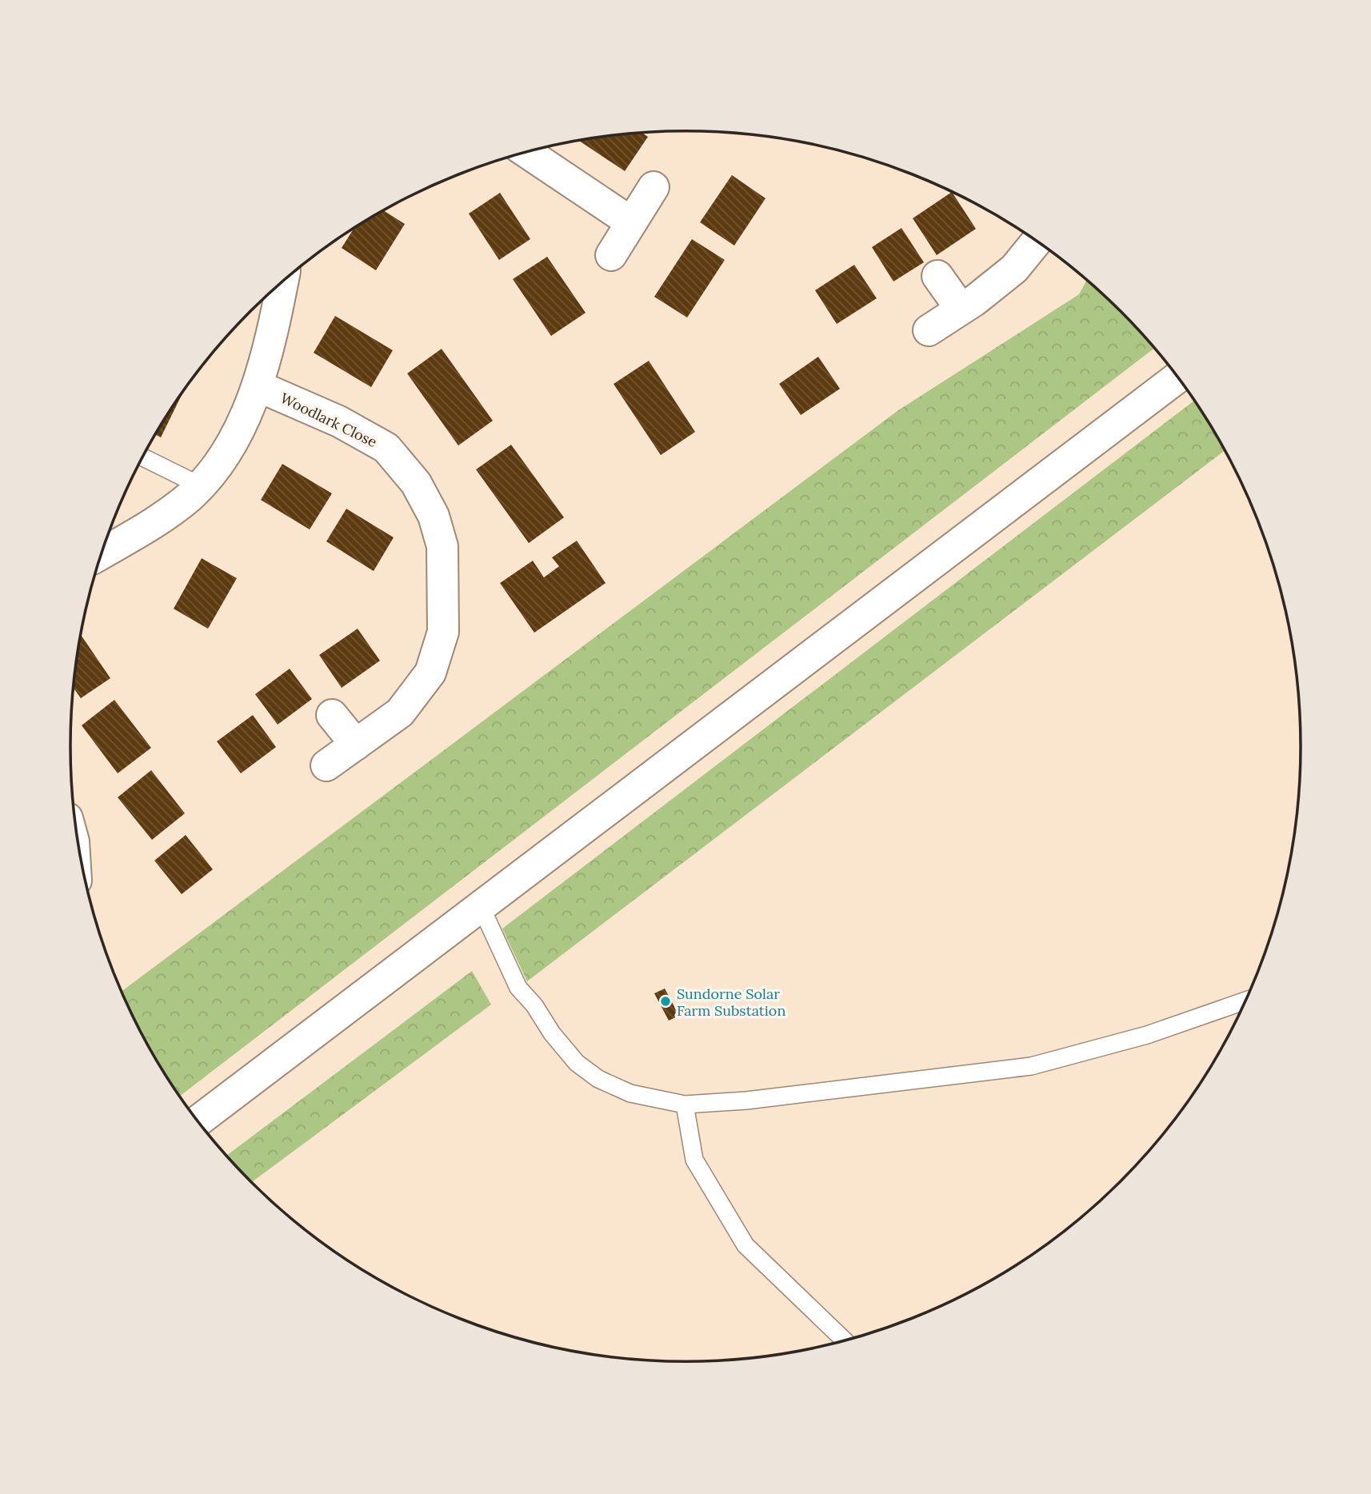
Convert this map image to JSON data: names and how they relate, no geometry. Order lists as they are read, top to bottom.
{
  "streets": {
    "main road": ["Woodlark Close"]
  },
  "places": ["Sundorne Solar Farm Substation"]
}
